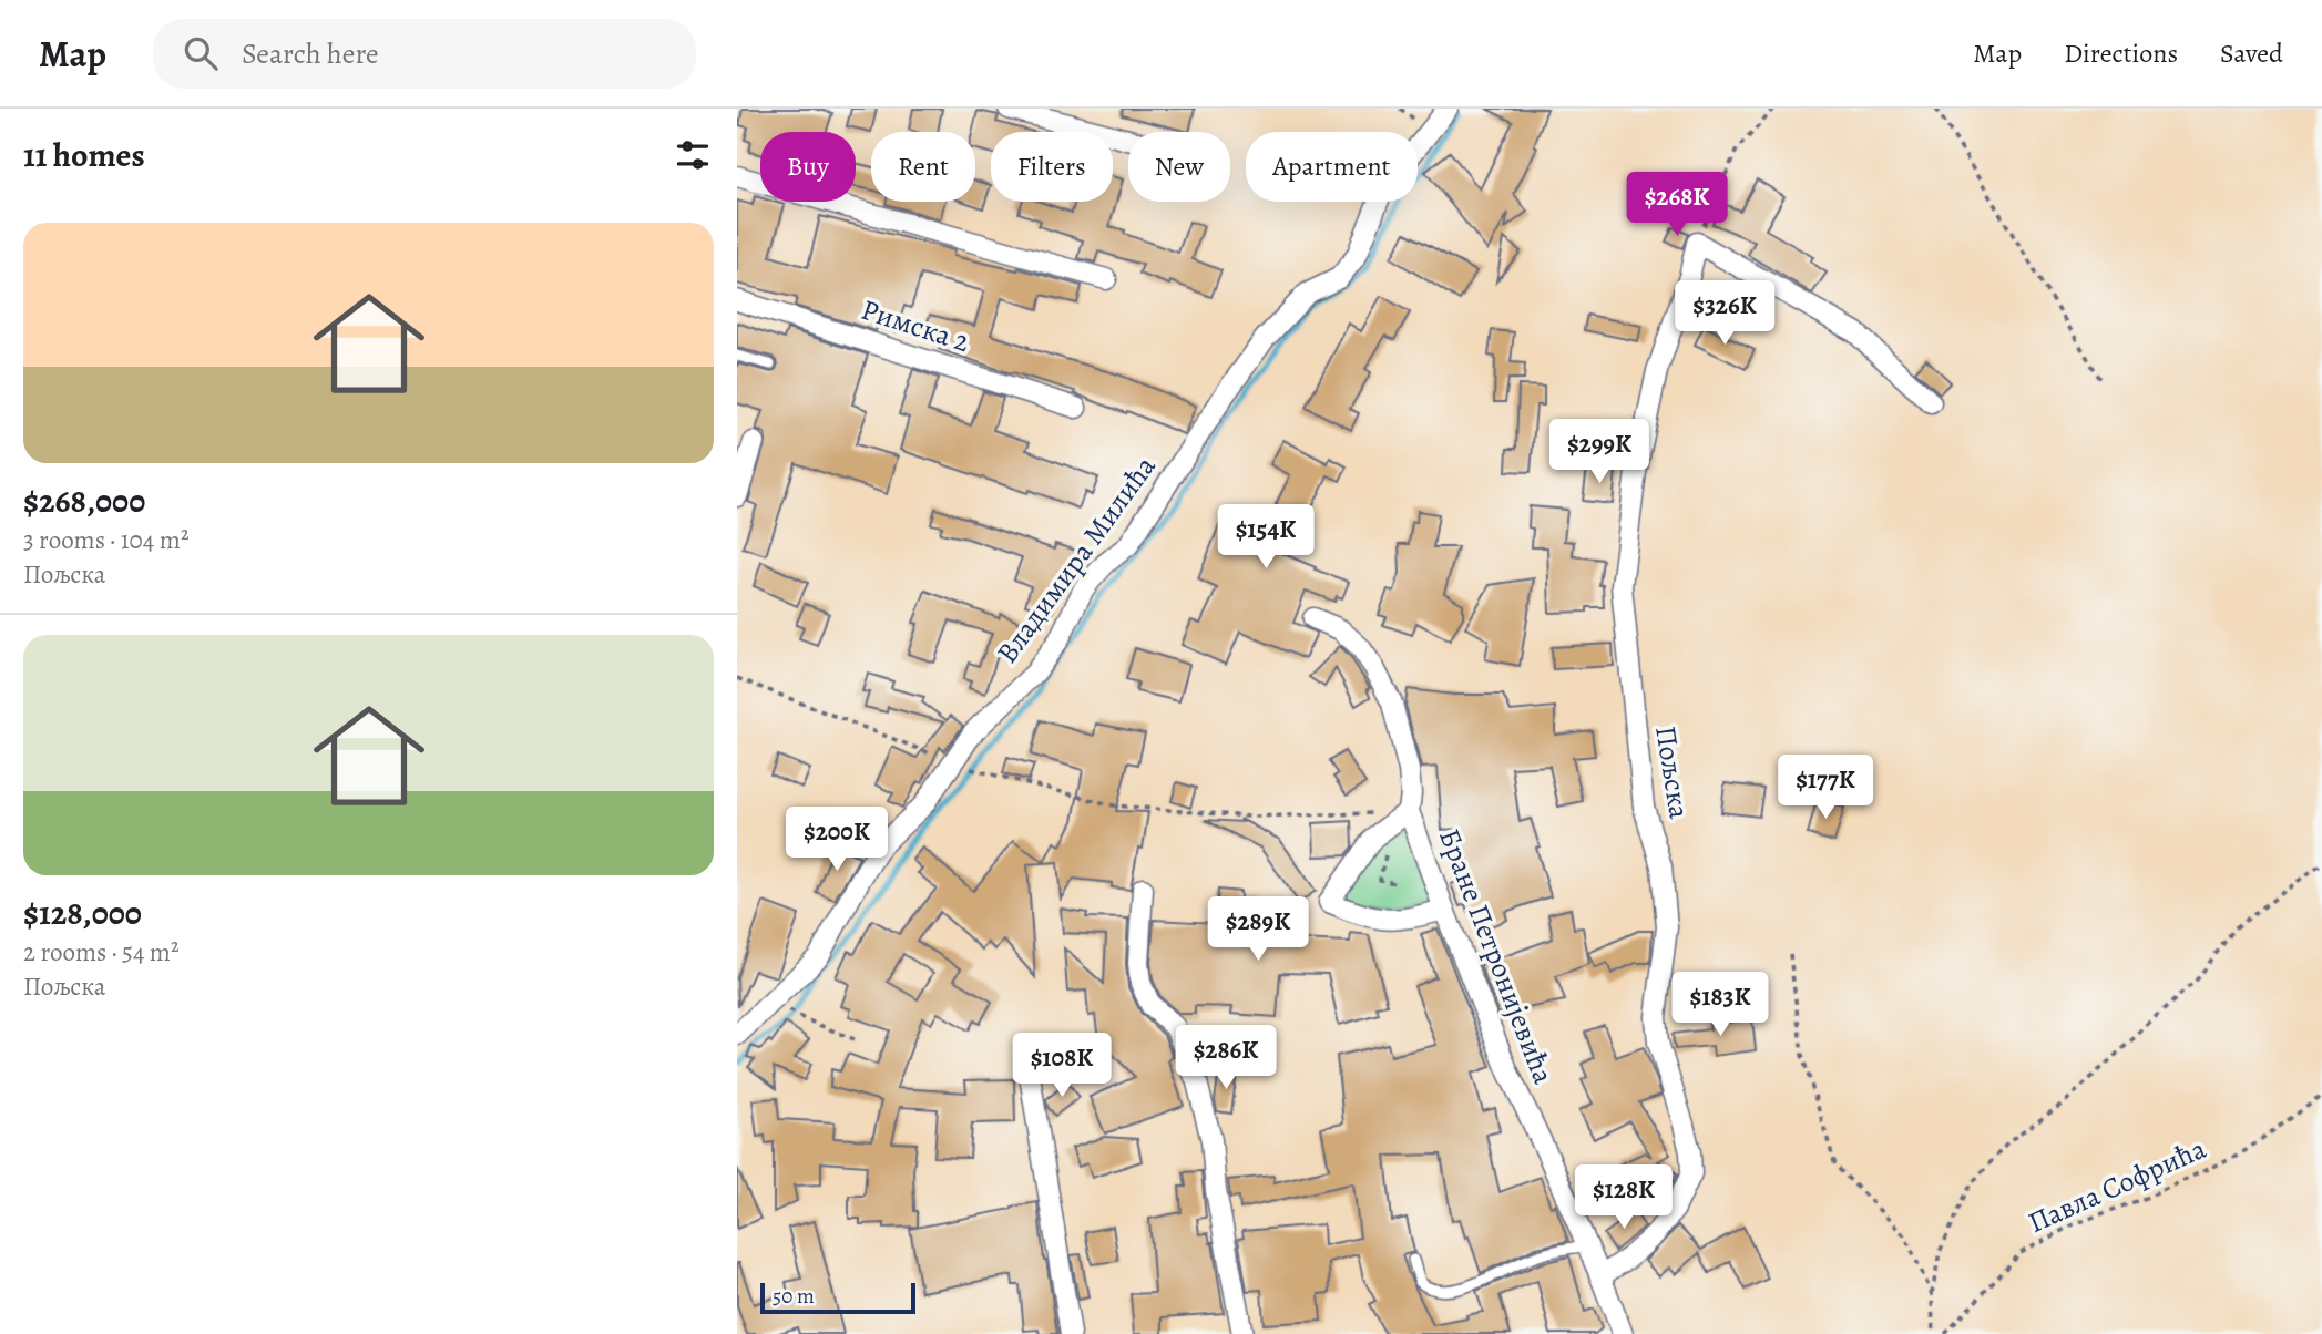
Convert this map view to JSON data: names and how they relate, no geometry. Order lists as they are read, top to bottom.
{
  "streets": {
    "street": [
      "Римска 2",
      "Владимира Милића",
      "Пољска",
      "Бране Петронијевића"
    ],
    "path": ["Павла Софрића"]
  },
  "crossings": [
    ["Пољска", "Бране Петронијевића"]
  ],
  "scale_bar": "50 m",
  "page": {
    "header": "Map",
    "search": "Search here",
    "nav": ["Map", "Directions", "Saved"],
    "heading": "11 homes",
    "chip": [
      "Buy",
      "Rent",
      "Filters",
      "New",
      "Apartment"
    ],
    "price": [
      "$268K",
      "$326K",
      "$299K",
      "$154K",
      "$177K",
      "$200K",
      "$289K",
      "$183K",
      "$286K",
      "$108K",
      "$128K"
    ],
    "list": [
      {
        "name": "$268,000",
        "note": "3 rooms · 104 m² · Пољска"
      },
      {
        "name": "$128,000",
        "note": "2 rooms · 54 m² · Пољска"
      }
    ],
    "scale": "50 m"
  }
}
